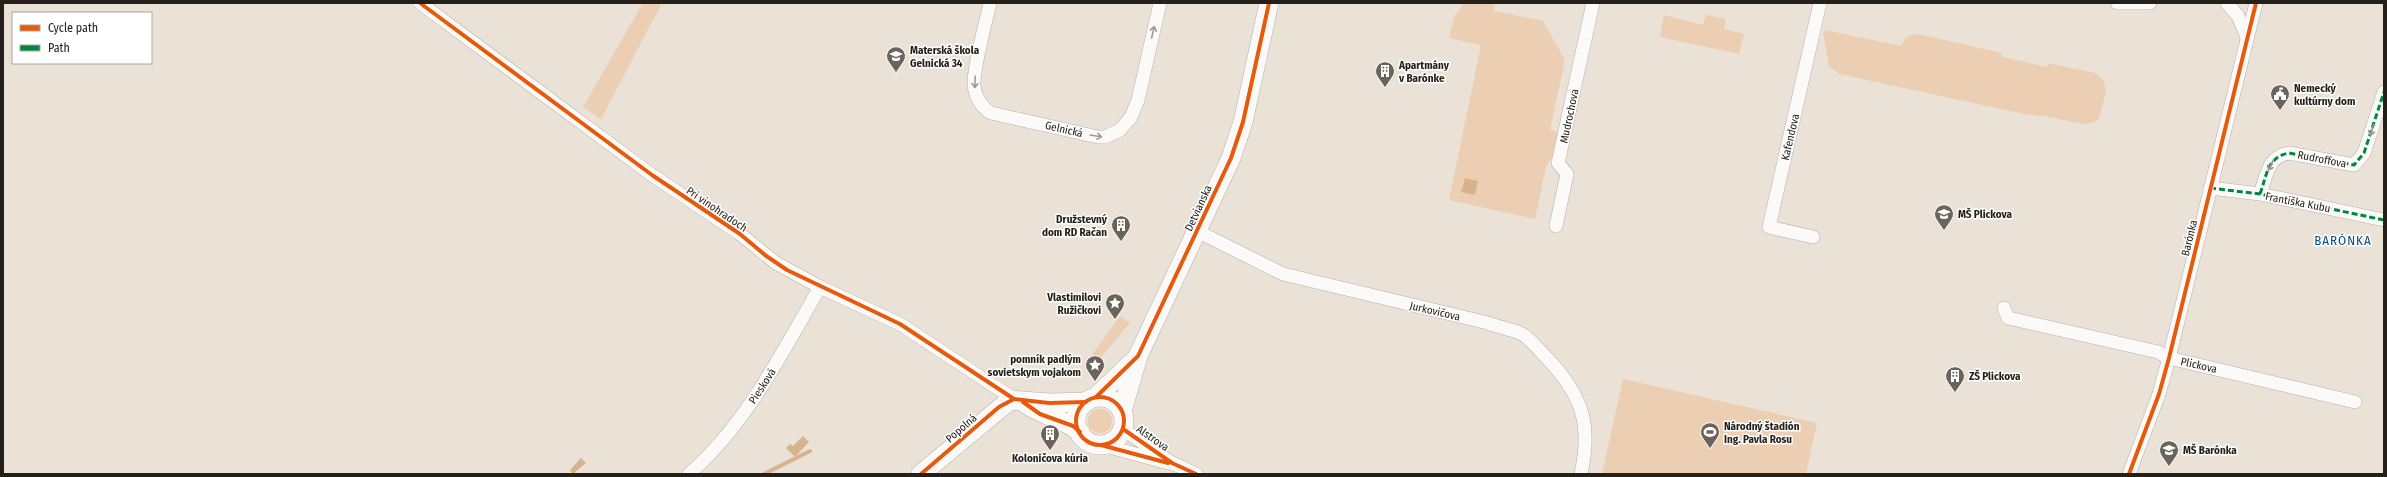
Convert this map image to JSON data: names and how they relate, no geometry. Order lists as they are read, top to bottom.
{
  "streets": {
    "street": [
      "Mudrochova",
      "Gelnická",
      "Kafendova",
      "Rudroffova",
      "Františka Kubu",
      "Detvianska",
      "Pri vinohradoch",
      "Barónka",
      "Jurkovičova",
      "Plickova",
      "Piesková",
      "Popolná",
      "Alstrova"
    ]
  },
  "crossings": [
    ["Rudroffova", "Františka Kubu"],
    ["Františka Kubu", "Barónka"],
    ["Detvianska", "Pri vinohradoch"],
    ["Detvianska", "Jurkovičova"],
    ["Detvianska", "Alstrova"],
    ["Pri vinohradoch", "Piesková"],
    ["Pri vinohradoch", "Popolná"],
    ["Pri vinohradoch", "Alstrova"],
    ["Barónka", "Plickova"]
  ],
  "districts": ["BARÓNKA"],
  "places": {
    "school or university": ["Materská škola Gelnická 34", "MŠ Plickova", "MŠ Barónka"],
    "building": [
      "Apartmány v Barónke",
      "Družstevný dom RD Račan",
      "ZŠ Plickova",
      "Koloničova kúria"
    ],
    "public building": ["Nemecký kultúrny dom"],
    "place": ["Vlastimilovi Ružičkovi", "pomník padlým sovietskym vojakom"],
    "sports": ["Národný štadión Ing. Pavla Rosu"]
  },
  "legend": ["Cycle path", "Path"]
}
